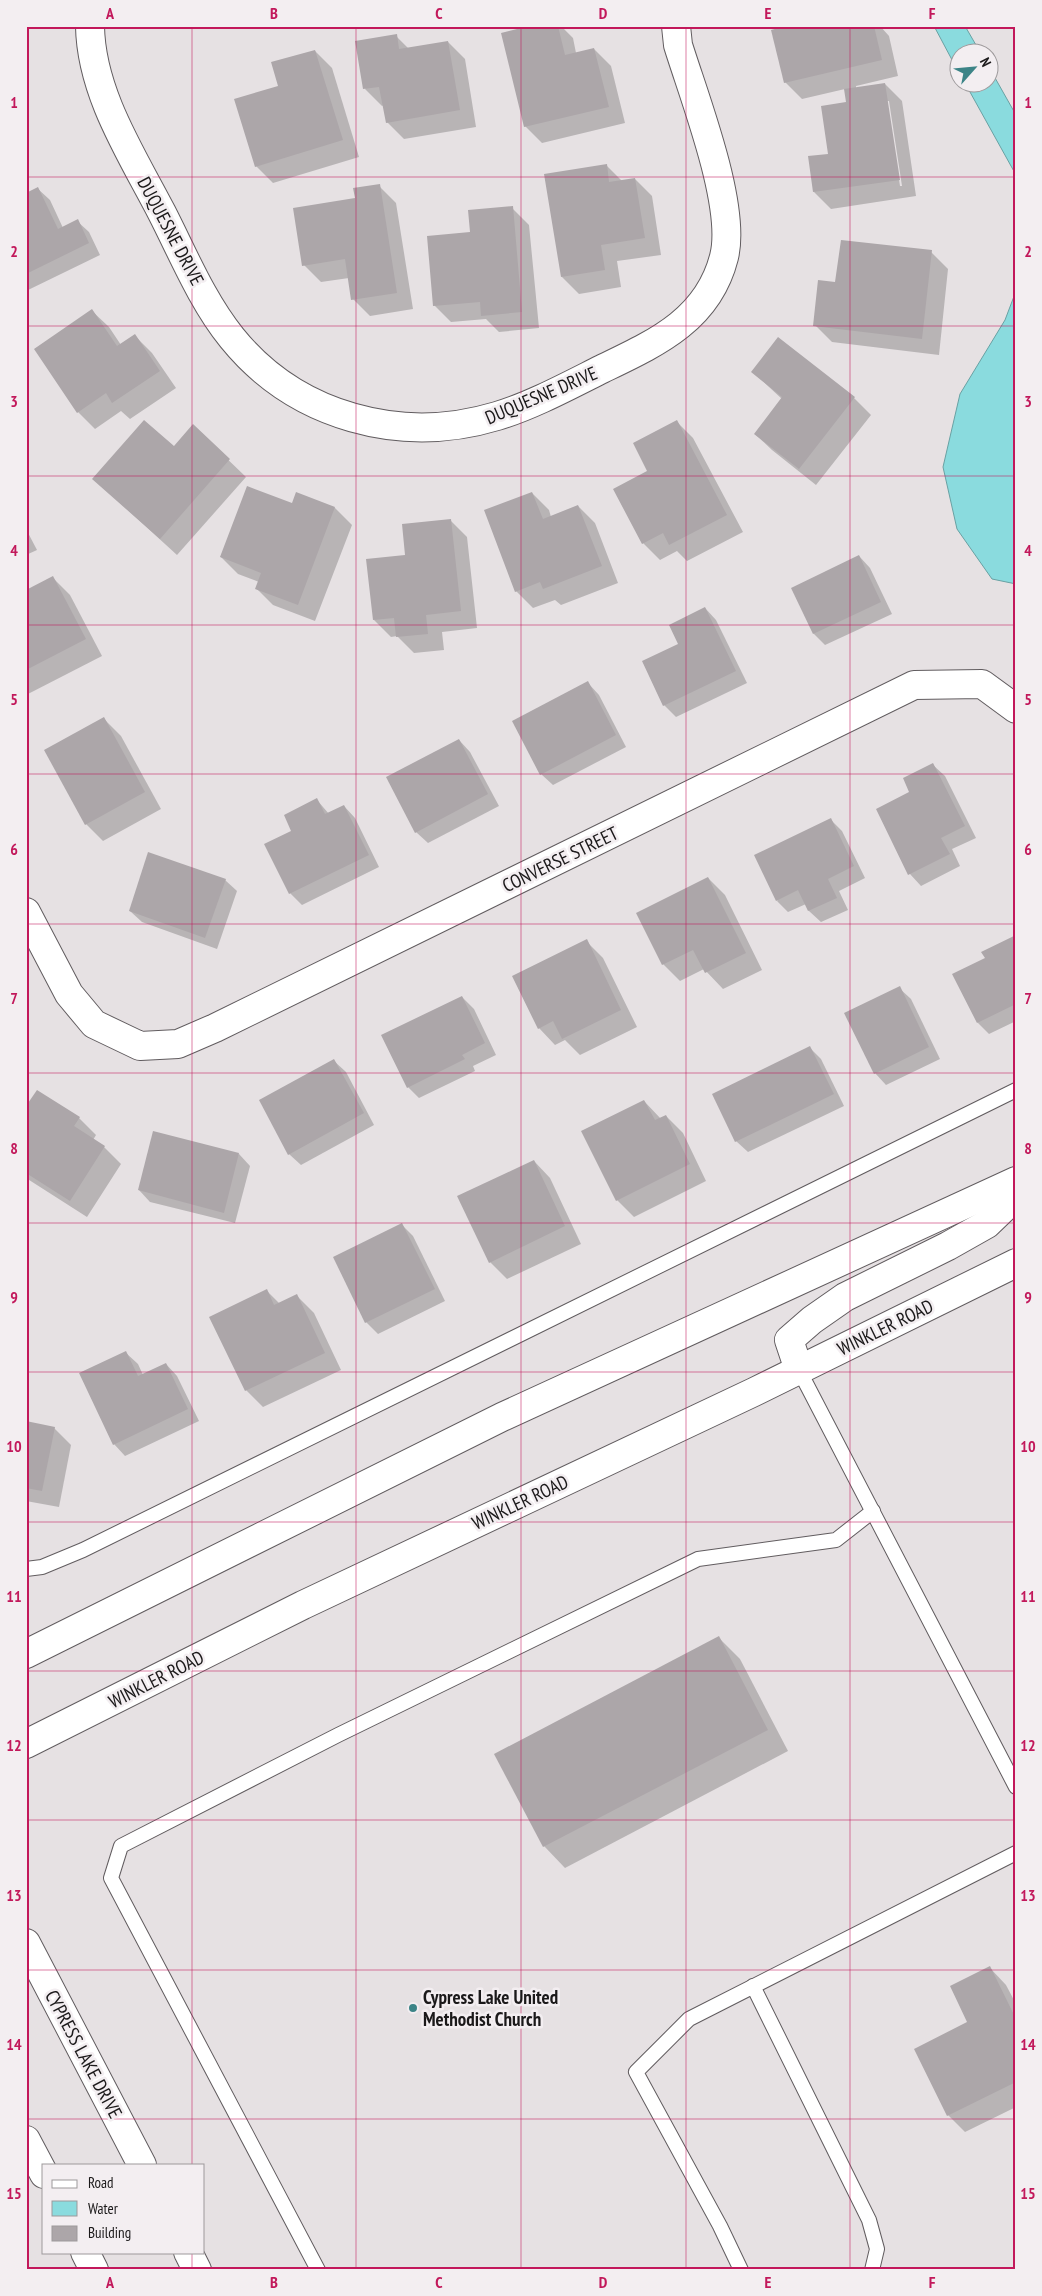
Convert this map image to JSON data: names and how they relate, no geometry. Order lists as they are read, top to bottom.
{
  "streets": {
    "street": [
      "DUQUESNE DRIVE",
      "CONVERSE STREET",
      "WINKLER ROAD",
      "CYPRESS LAKE DRIVE"
    ]
  },
  "places": ["Cypress Lake United Methodist Church"],
  "legend": ["Road", "Water", "Building"],
  "north": "top right",
  "grid": {
    "columns": [
      "A",
      "B",
      "C",
      "D",
      "E",
      "F"
    ],
    "rows": [
      "1",
      "2",
      "3",
      "4",
      "5",
      "6",
      "7",
      "8",
      "9",
      "10",
      "11",
      "12",
      "13",
      "14",
      "15"
    ]
  }
}
